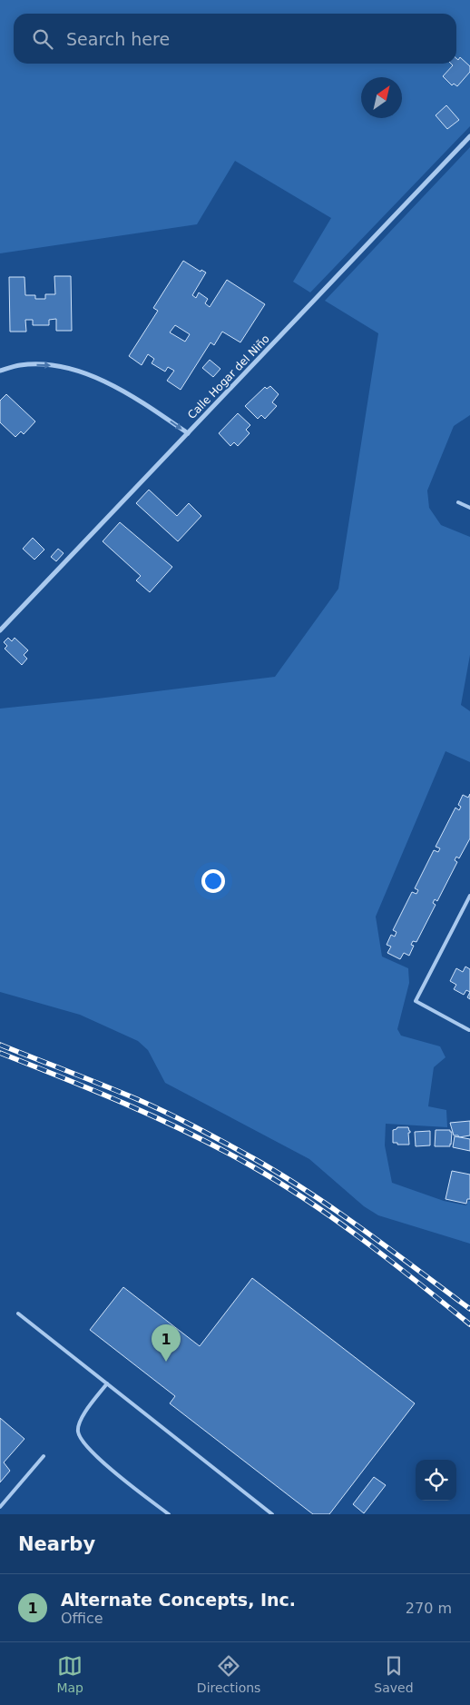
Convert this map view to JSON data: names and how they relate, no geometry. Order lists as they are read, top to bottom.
{
  "streets": {
    "street": ["Calle Hogar del Niño"]
  },
  "north": "top right",
  "page": {
    "search": "Search here",
    "pins": "1",
    "heading": "Nearby",
    "list": [
      {
        "mark": "1",
        "name": "Alternate Concepts, Inc.",
        "note": "Office",
        "value": "270 m"
      }
    ],
    "nav": ["Map", "Directions", "Saved"]
  }
}
